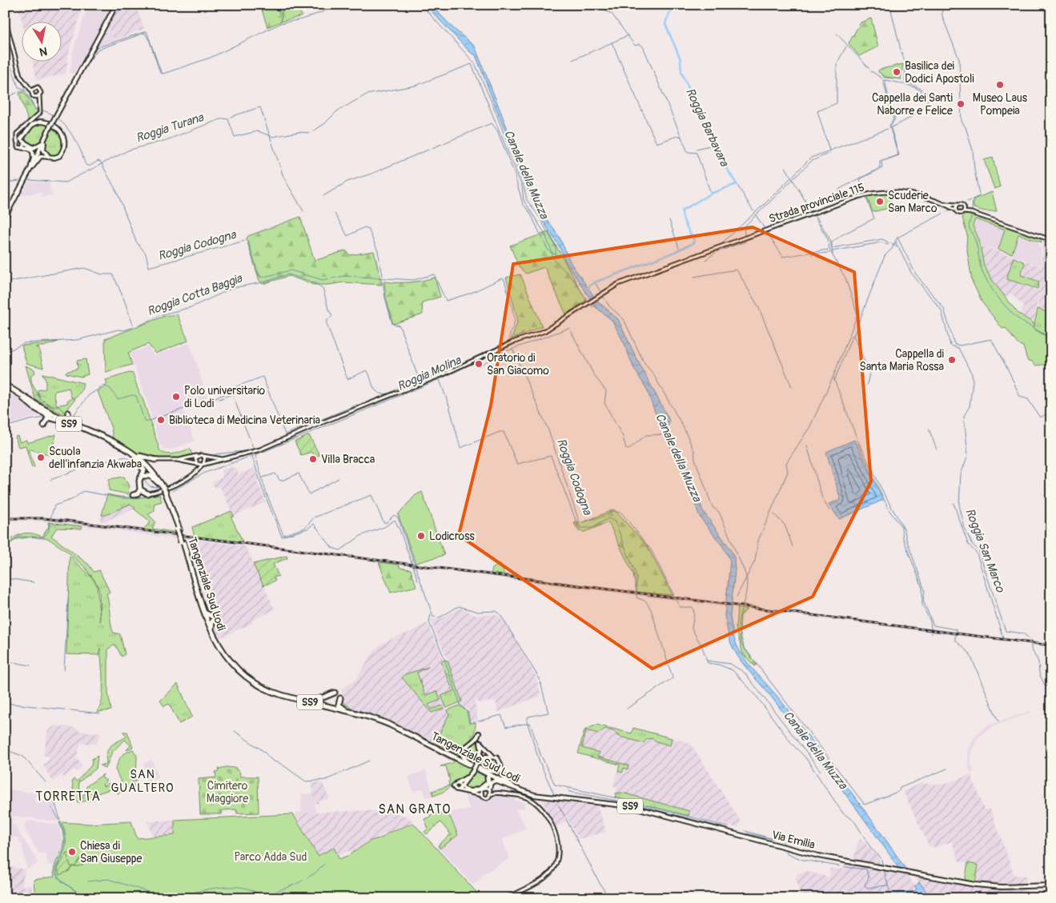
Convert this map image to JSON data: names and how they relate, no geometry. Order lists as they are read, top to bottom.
{
  "streets": {
    "highway": ["SS9", "Tangenziale Sud Lodi"],
    "main road": ["Strada provinciale 115", "Via Emilia"]
  },
  "crossings": [
    ["SS9", "Tangenziale Sud Lodi"],
    ["SS9", "Via Emilia"],
    ["Tangenziale Sud Lodi", "Via Emilia"]
  ],
  "districts": ["SAN GUALTERO", "TORRETTA", "SAN GRATO"],
  "water": [
    "Roggia Barbavara",
    "Roggia Turana",
    "Canale della Muzza",
    "Roggia Codogna",
    "Roggia Cotta Baggia",
    "Roggia Molina",
    "Roggia San Marco"
  ],
  "parks": ["Cimitero Maggiore", "Parco Adda Sud"],
  "places": [
    "Basilica dei Dodici Apostoli",
    "Museo Laus Pompeia",
    "Cappella dei Santi Naborre e Felice",
    "Scuderie San Marco",
    "Cappella di Santa Maria Rossa",
    "Oratorio di San Giacomo",
    "Polo universitario di Lodi",
    "Biblioteca di Medicina Veterinaria",
    "Scuola dell'infanzia Akwaba",
    "Villa Bracca",
    "Lodicross",
    "Chiesa di San Giuseppe"
  ],
  "north": "bottom"
}
